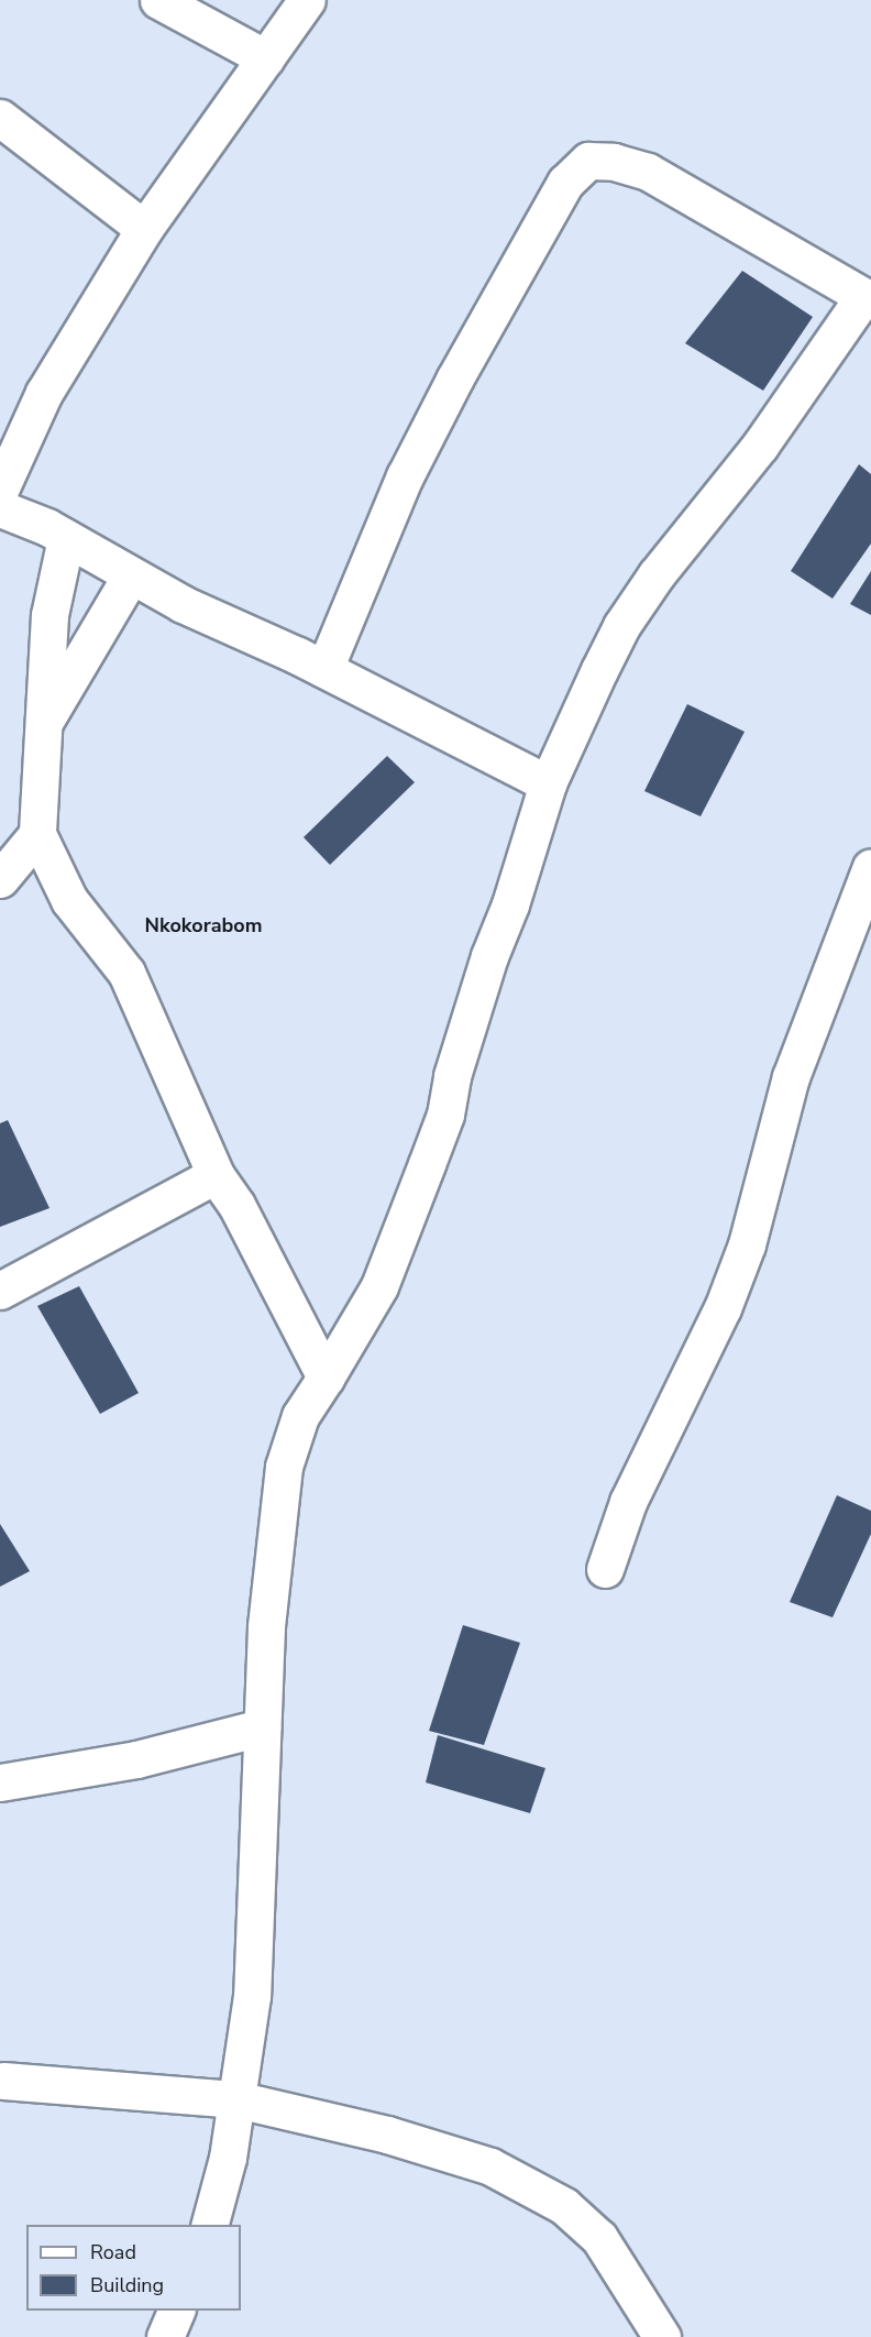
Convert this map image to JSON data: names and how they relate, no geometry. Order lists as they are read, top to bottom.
{
  "districts": ["Nkokorabom"],
  "legend": ["Road", "Building"]
}
